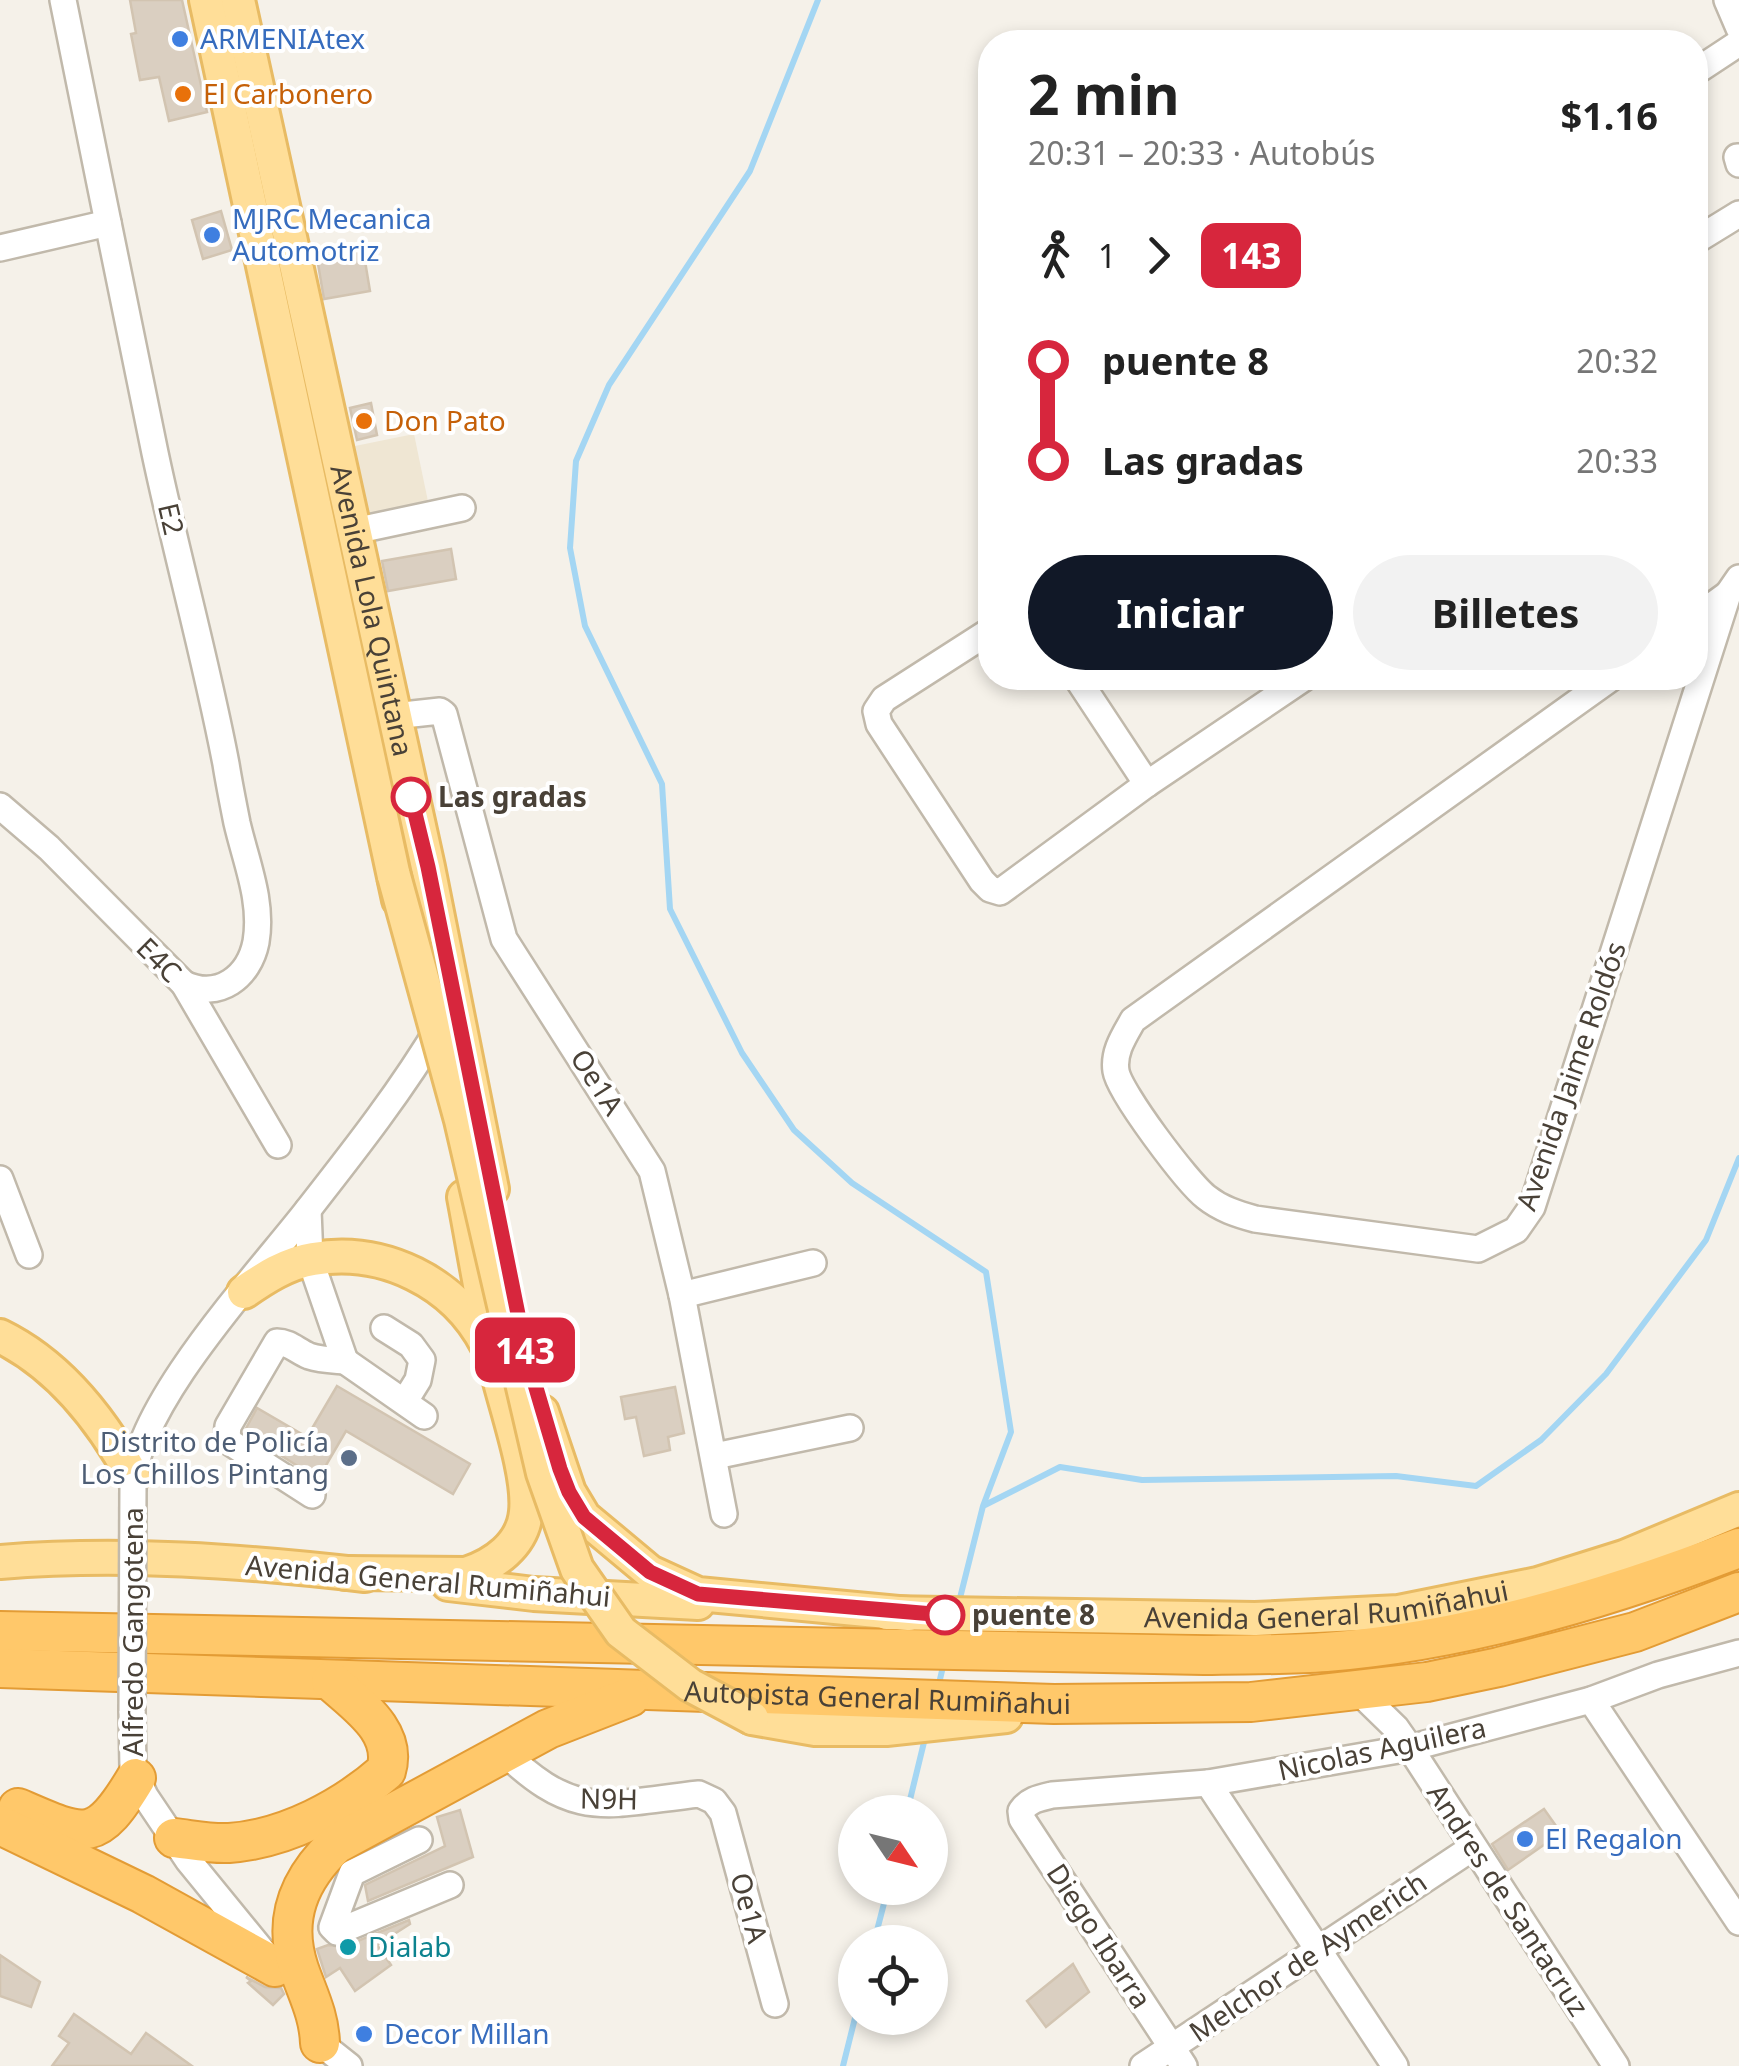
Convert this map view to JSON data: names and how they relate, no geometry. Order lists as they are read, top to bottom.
{
  "streets": {
    "highway": ["Autopista General Rumiñahui"],
    "main road": ["Avenida Lola Quintana", "Avenida General Rumiñahui"],
    "street": [
      "E2",
      "E4C",
      "Avenida Jaime Roldós",
      "Oe1A",
      "Alfredo Gangotena",
      "Nicolas Aguilera",
      "N9H",
      "Andres de Santacruz",
      "Diego Ibarra",
      "Melchor de Aymerich"
    ]
  },
  "crossings": [
    ["E2", "E4C"],
    ["Avenida Lola Quintana", "Oe1A"],
    ["Avenida Lola Quintana", "Avenida General Rumiñahui"],
    ["Avenida Lola Quintana", "Alfredo Gangotena"],
    ["Avenida Lola Quintana", "Autopista General Rumiñahui"],
    ["Oe1A", "N9H"],
    ["Avenida General Rumiñahui", "Autopista General Rumiñahui"],
    ["Autopista General Rumiñahui", "Andres de Santacruz"],
    ["Nicolas Aguilera", "Andres de Santacruz"],
    ["Nicolas Aguilera", "Diego Ibarra"],
    ["Andres de Santacruz", "Melchor de Aymerich"],
    ["Diego Ibarra", "Melchor de Aymerich"]
  ],
  "places": [
    "ARMENIAtex",
    "El Carbonero",
    "MJRC Mecanica Automotriz",
    "Don Pato",
    "Las gradas",
    "Distrito de Policía Los Chillos Pintang",
    "puente 8",
    "El Regalon",
    "Dialab",
    "Decor Millan"
  ],
  "lines": ["bus line 143"],
  "north": "bottom right",
  "page": {
    "on_map": "143",
    "heading": ["2 min", "20:31 – 20:33 · Autobús", "$1.16"],
    "legs": ["1", "143"],
    "list": [
      {
        "name": "puente 8",
        "value": "20:32"
      },
      {
        "name": "Las gradas",
        "value": "20:33"
      }
    ],
    "buttons": ["Iniciar", "Billetes"]
  }
}
